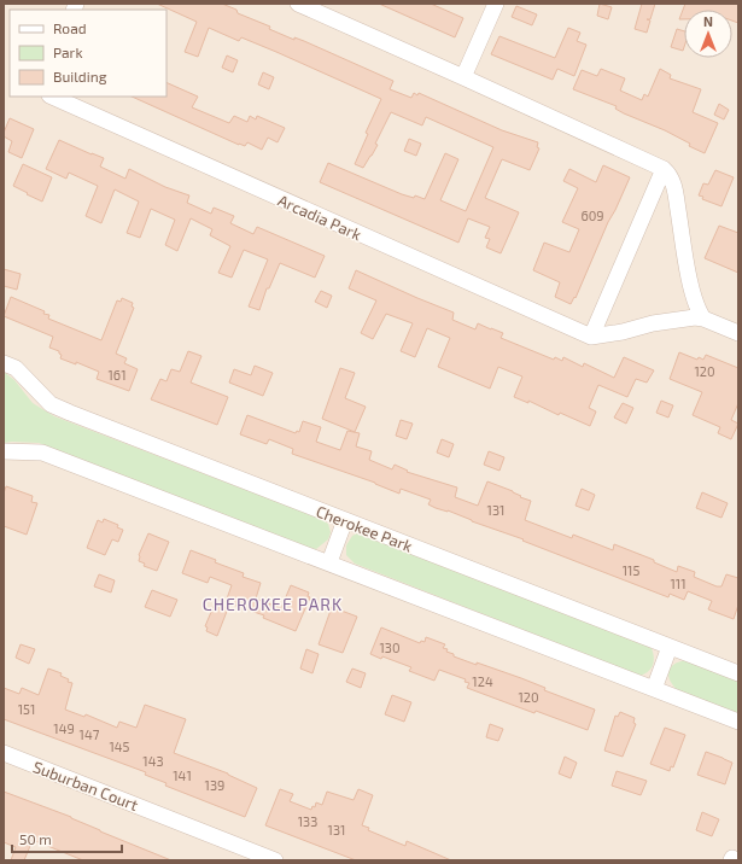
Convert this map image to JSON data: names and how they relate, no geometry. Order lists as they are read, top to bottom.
{
  "streets": {
    "street": ["Arcadia Park", "Cherokee Park", "Suburban Court"]
  },
  "districts": ["CHEROKEE PARK"],
  "house_numbers": [
    "609",
    "120",
    "161",
    "131",
    "115",
    "111",
    "130",
    "124",
    "120",
    "151",
    "149",
    "147",
    "145",
    "143",
    "141",
    "139",
    "133",
    "131"
  ],
  "legend": ["Road", "Park", "Building"],
  "scale_bar": "50 m",
  "north": "top"
}
